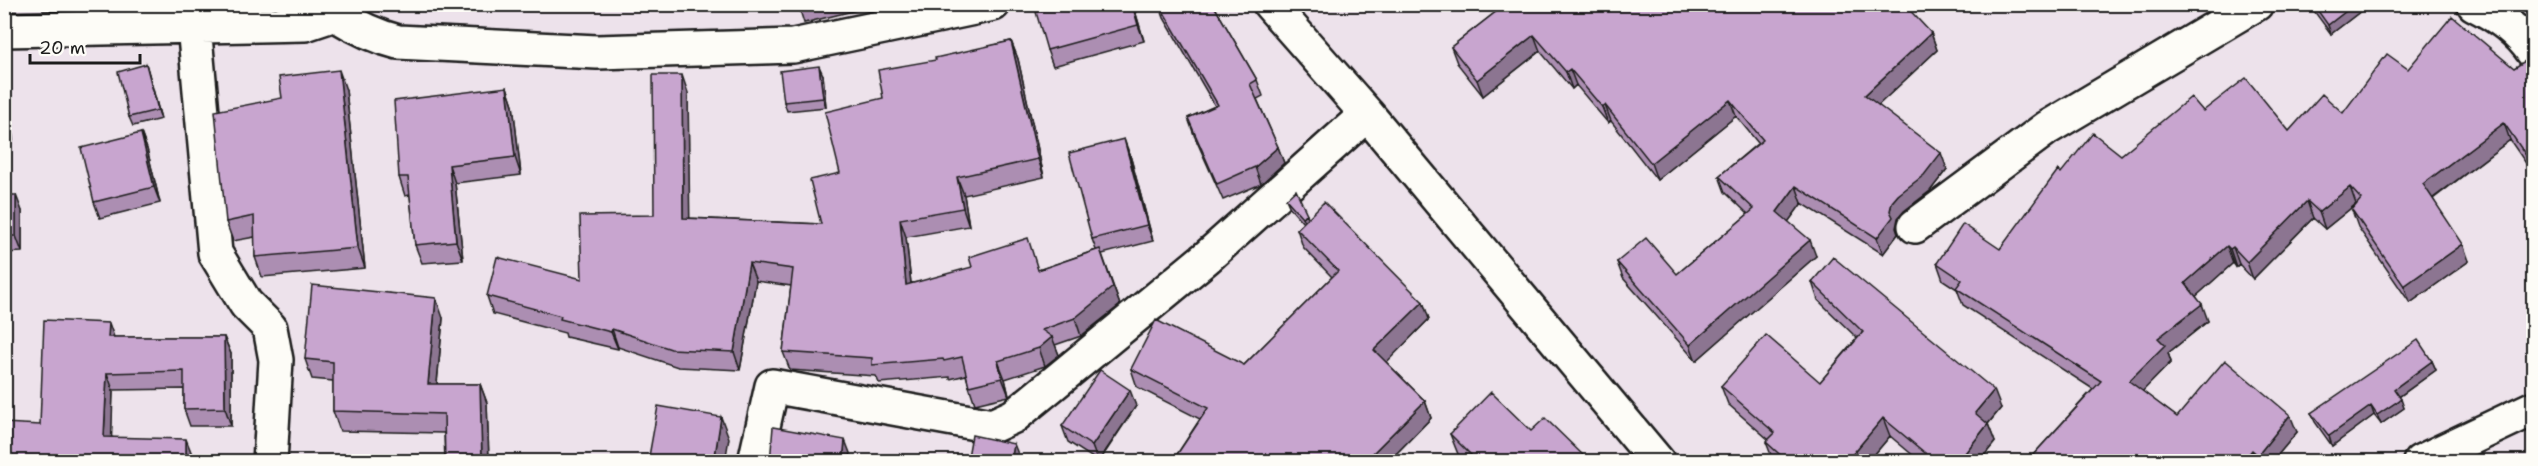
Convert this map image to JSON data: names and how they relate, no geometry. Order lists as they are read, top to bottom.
{
  "scale_bar": "20 m"
}
